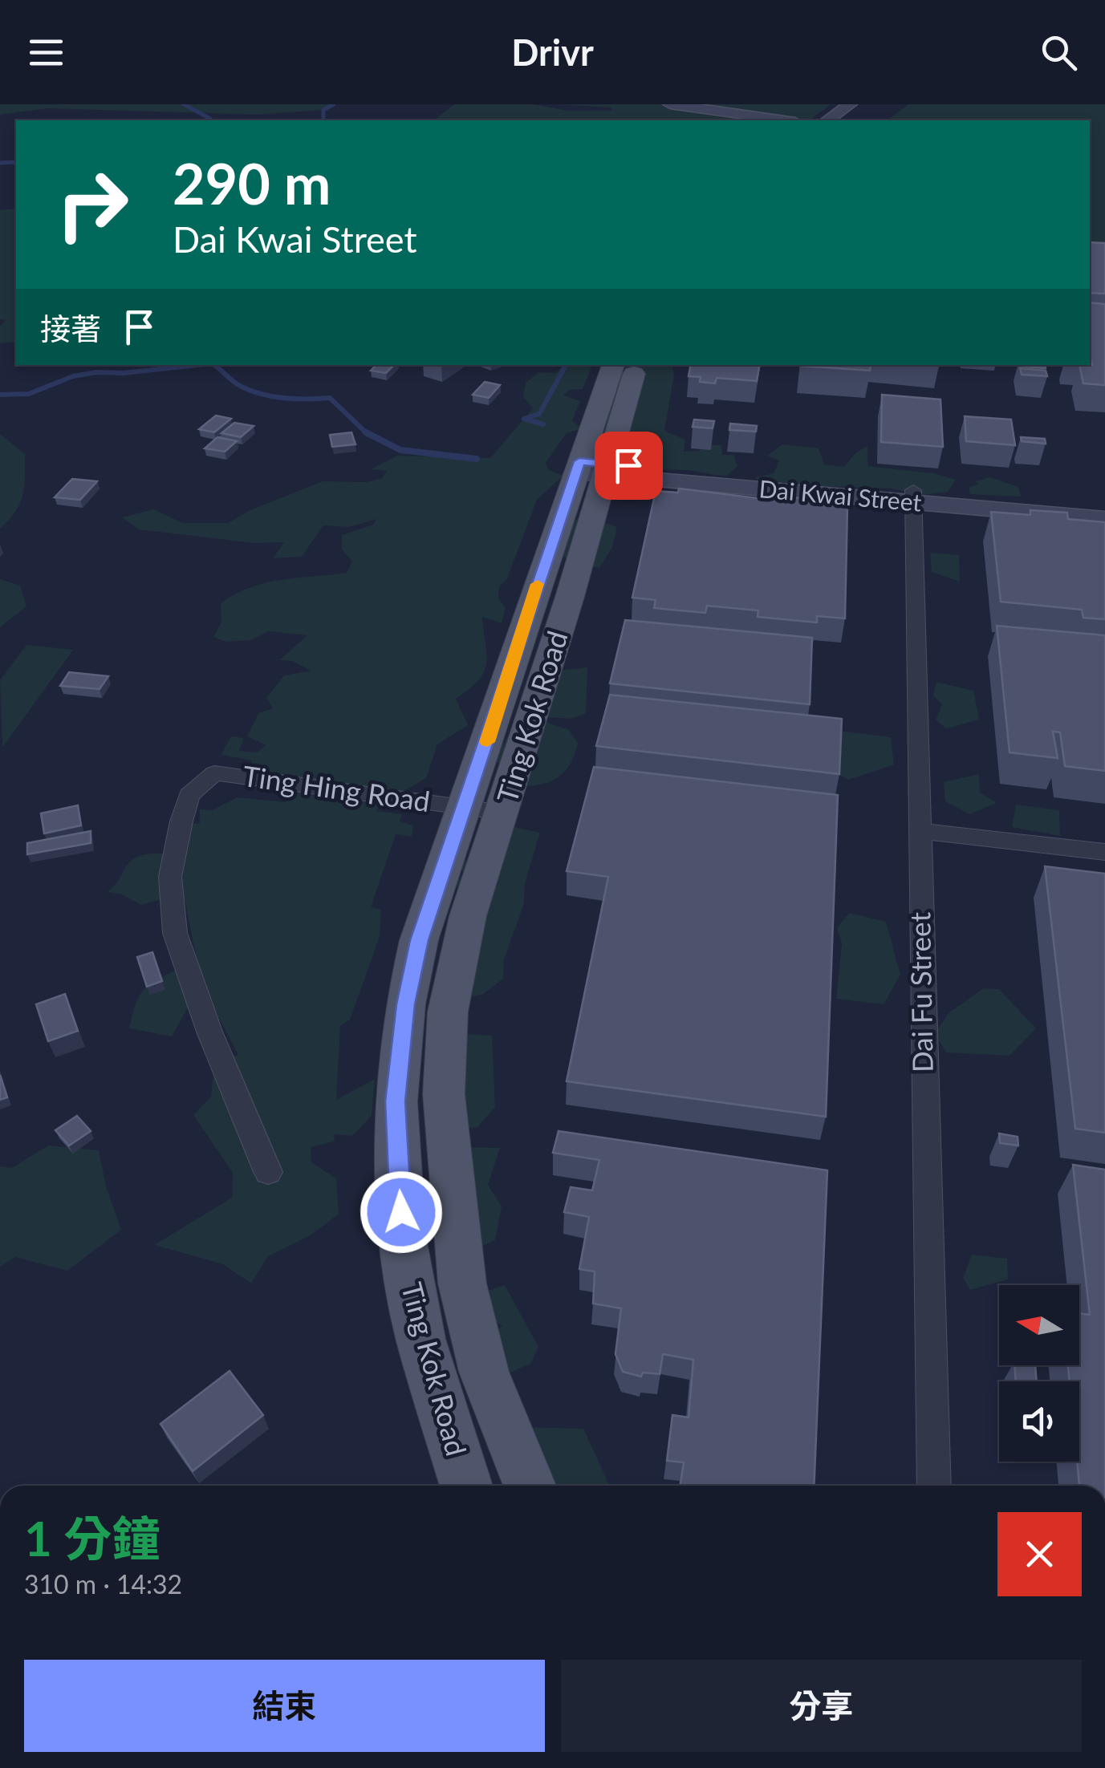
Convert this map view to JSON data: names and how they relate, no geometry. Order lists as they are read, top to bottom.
{
  "streets": {
    "main road": ["Ting Kok Road"],
    "street": ["Dai Kwai Street", "Ting Hing Road", "Dai Fu Street"]
  },
  "crossings": [
    ["Dai Kwai Street", "Ting Kok Road"],
    ["Dai Kwai Street", "Dai Fu Street"],
    ["Ting Kok Road", "Ting Hing Road"]
  ],
  "north": "left",
  "page": {
    "header": "Drivr",
    "turn": ["290 m", "Dai Kwai Street"],
    "then": "接著",
    "heading": ["1 分鐘", "310 m · 14:32"],
    "buttons": ["結束", "分享"]
  }
}
